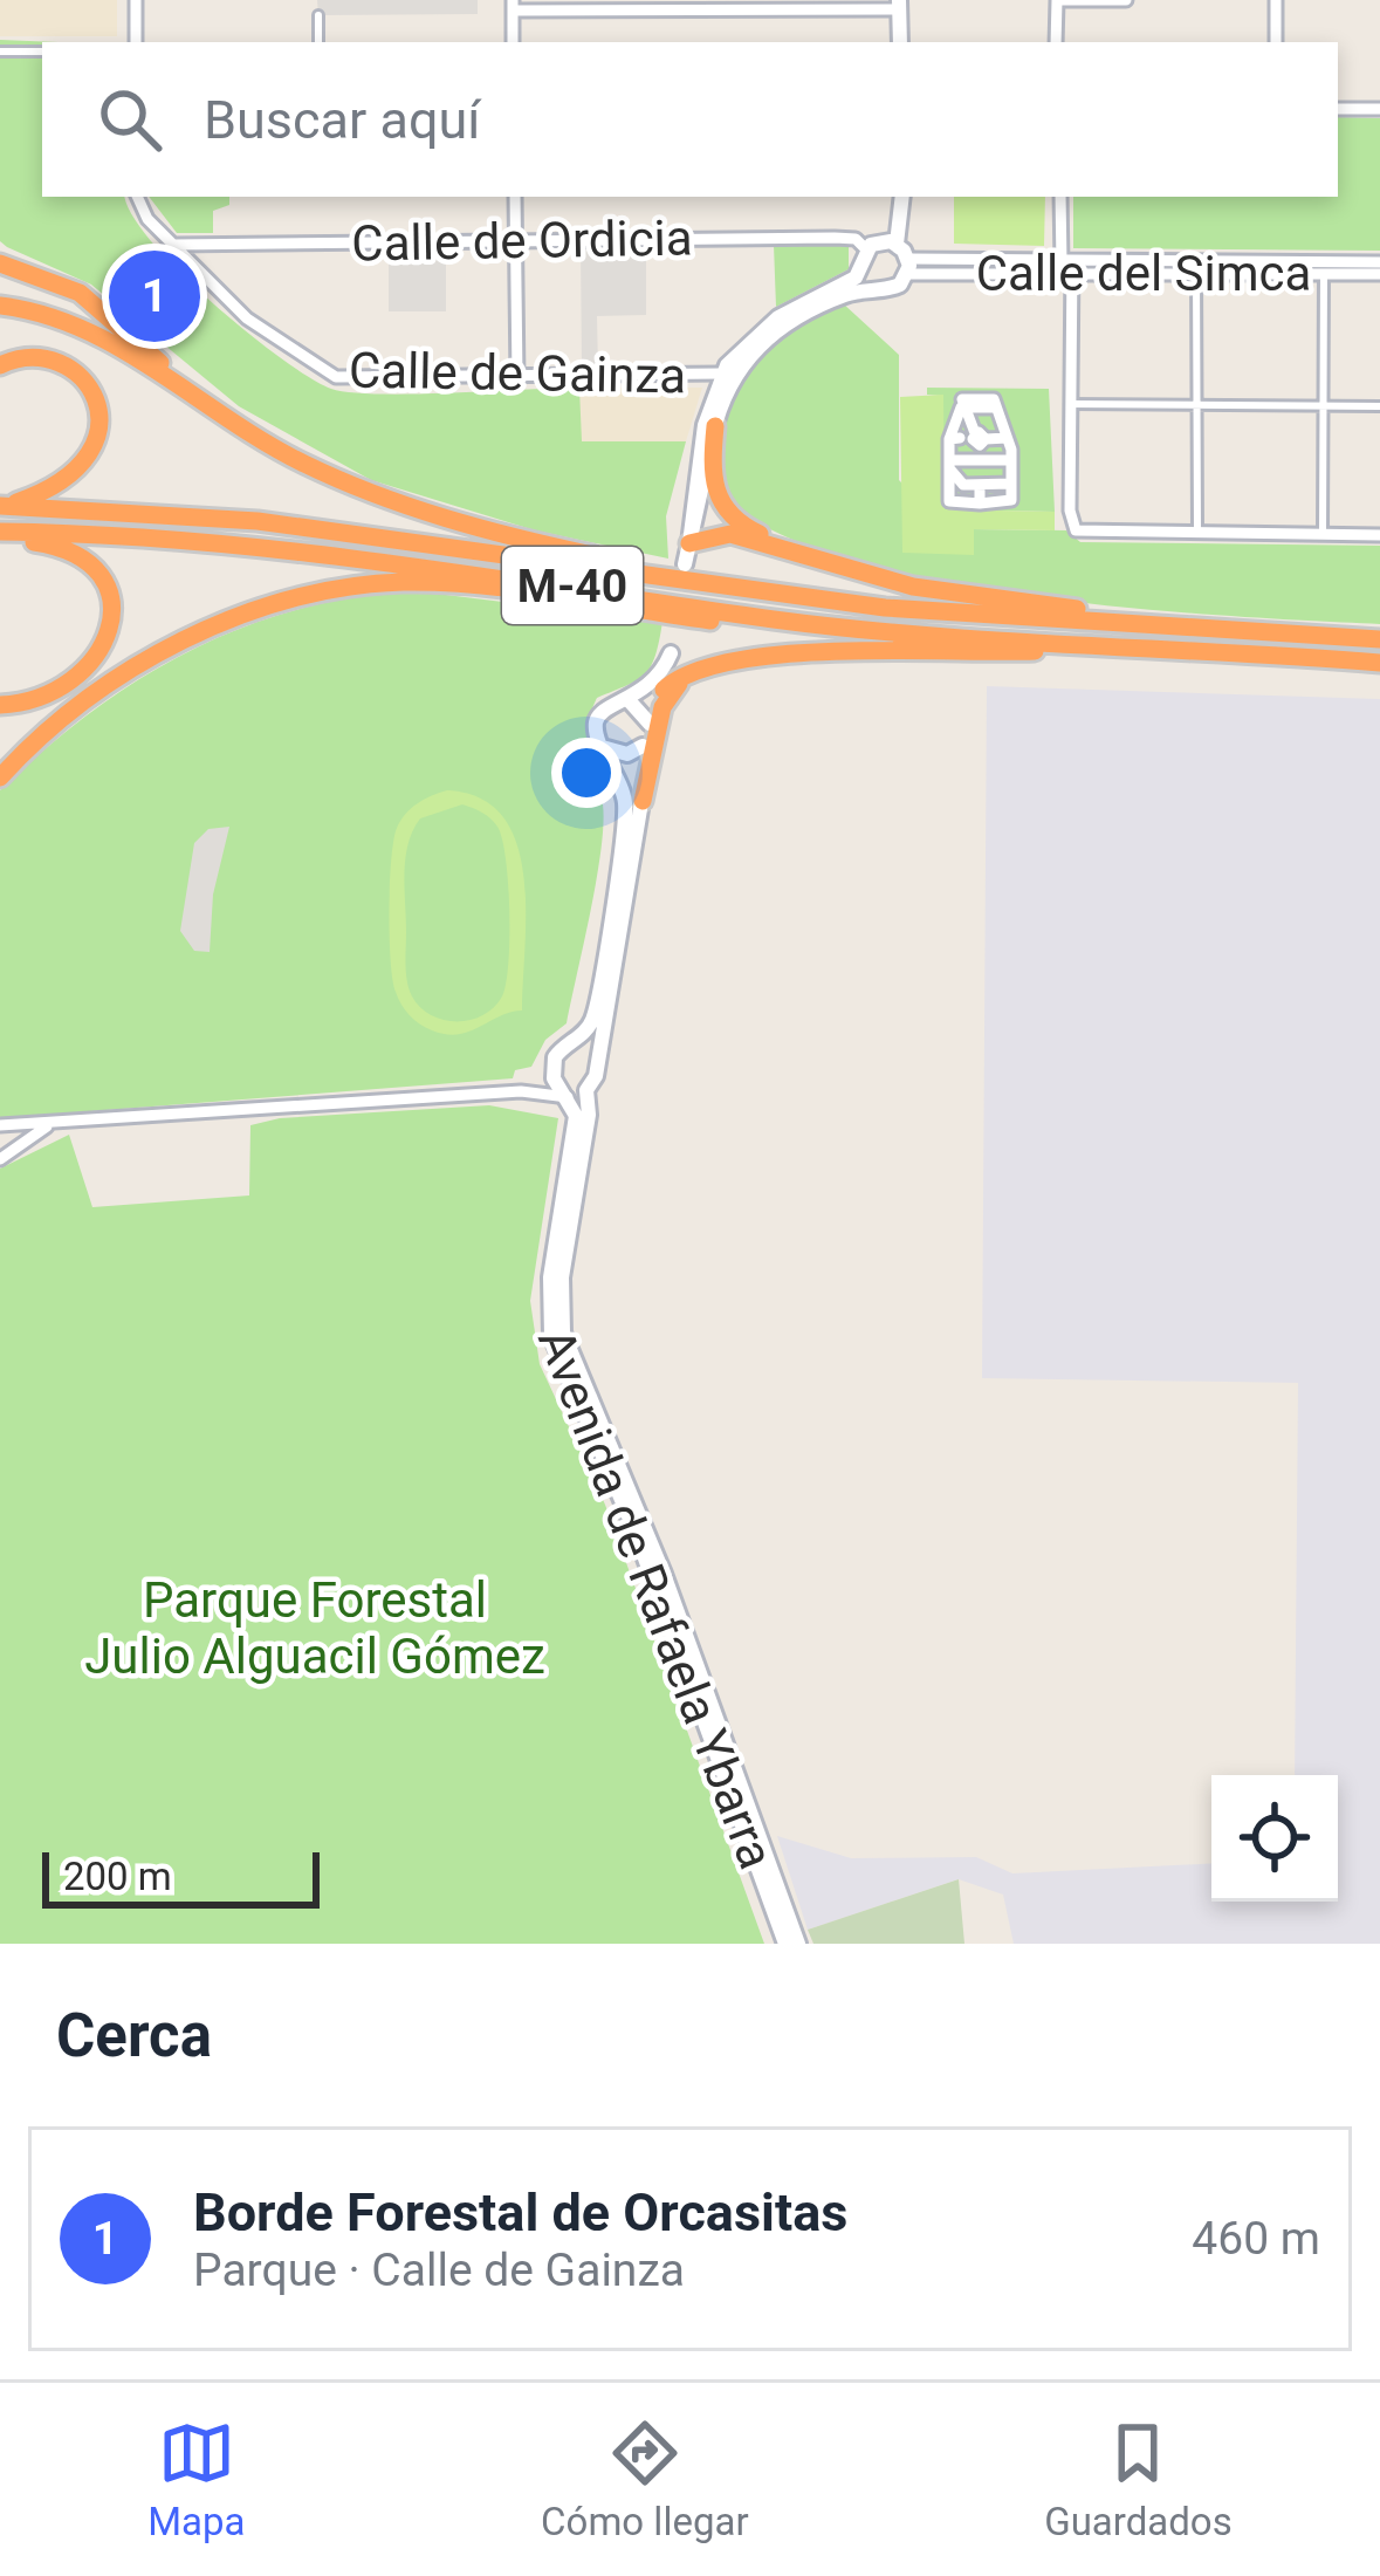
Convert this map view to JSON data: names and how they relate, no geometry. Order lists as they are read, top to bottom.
{
  "streets": {
    "highway": ["M-40"],
    "main road": ["Avenida de Rafaela Ybarra"],
    "street": ["Calle de Ordicia", "Calle del Simca", "Calle de Gainza"]
  },
  "crossings": [
    ["Calle de Ordicia", "Calle del Simca"],
    ["Calle de Ordicia", "Calle de Gainza"]
  ],
  "parks": ["Parque Forestal Julio Alguacil Gómez"],
  "scale_bar": "200 m",
  "page": {
    "search": "Buscar aquí",
    "pins": "1",
    "scale": "200 m",
    "heading": "Cerca",
    "list": [
      {
        "mark": "1",
        "name": "Borde Forestal de Orcasitas",
        "note": "Parque · Calle de Gainza",
        "value": "460 m"
      }
    ],
    "nav": ["Mapa", "Cómo llegar", "Guardados"]
  }
}
